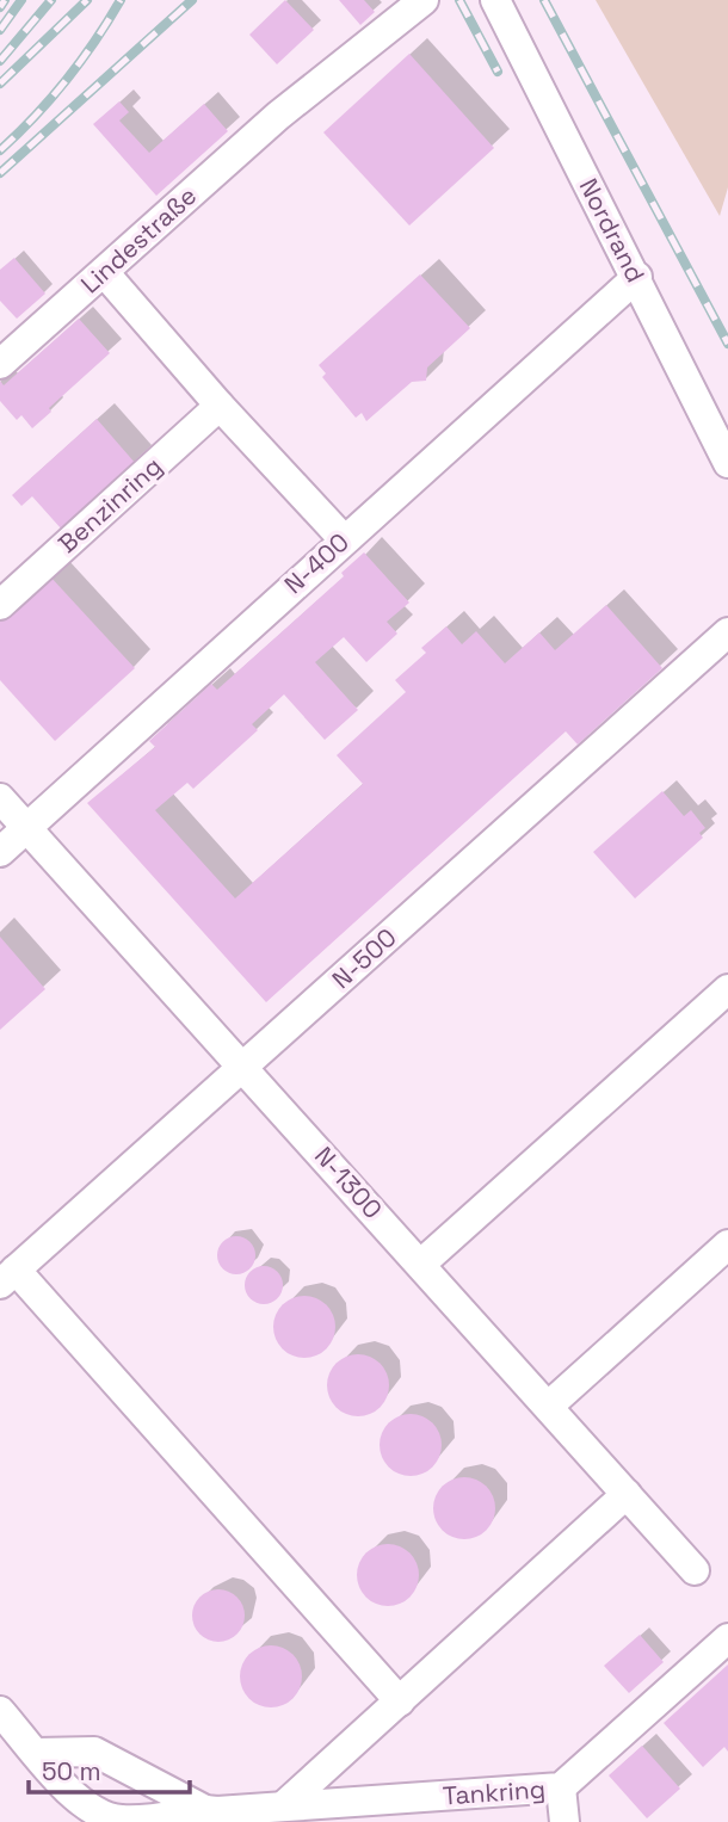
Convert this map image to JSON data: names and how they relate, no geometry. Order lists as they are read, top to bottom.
{
  "streets": {
    "lane": [
      "Nordrand",
      "Lindestraße",
      "Benzinring",
      "N-400",
      "N-500",
      "N-1300",
      "Tankring"
    ]
  },
  "crossings": [
    ["Nordrand", "N-400"],
    ["N-400", "N-1300"],
    ["N-500", "N-1300"]
  ],
  "scale_bar": "50 m"
}
